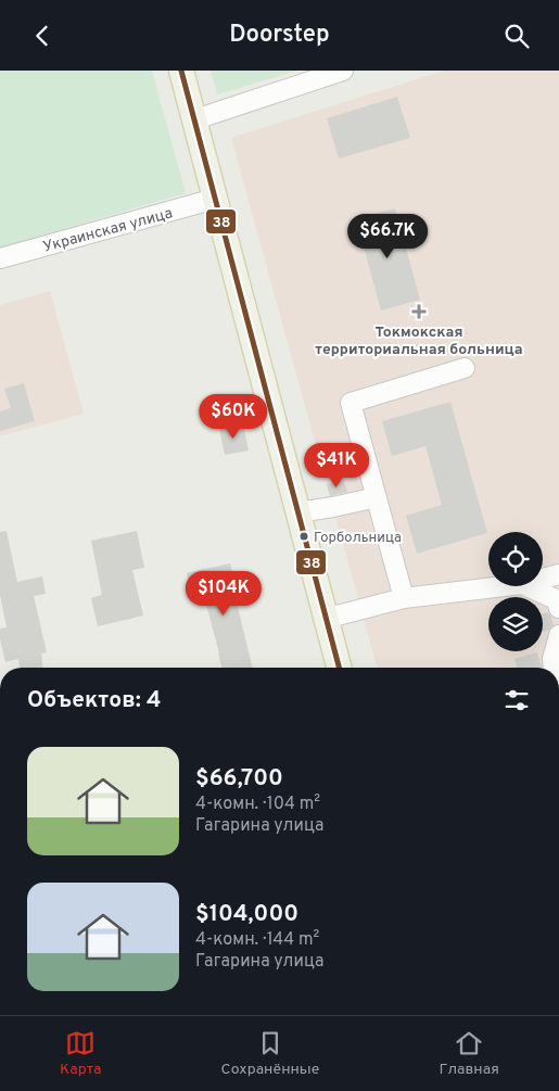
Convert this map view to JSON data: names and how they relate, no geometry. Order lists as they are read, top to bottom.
{
  "streets": {
    "street": ["Украинская улица"]
  },
  "places": {
    "health": ["Токмокская территориальная больница"],
    "other": ["Горбольница"]
  },
  "lines": ["transit line 38"],
  "page": {
    "header": "Doorstep",
    "price": [
      "$66.7K",
      "$60K",
      "$41K",
      "$104K"
    ],
    "heading": "Объектов: 4",
    "list": [
      {
        "name": "$66,700",
        "note": "4-комн. · 104 m² · Гагарина улица"
      },
      {
        "name": "$104,000",
        "note": "4-комн. · 144 m² · Гагарина улица"
      }
    ],
    "tabs": ["Карта", "Сохранённые", "Главная"]
  }
}
